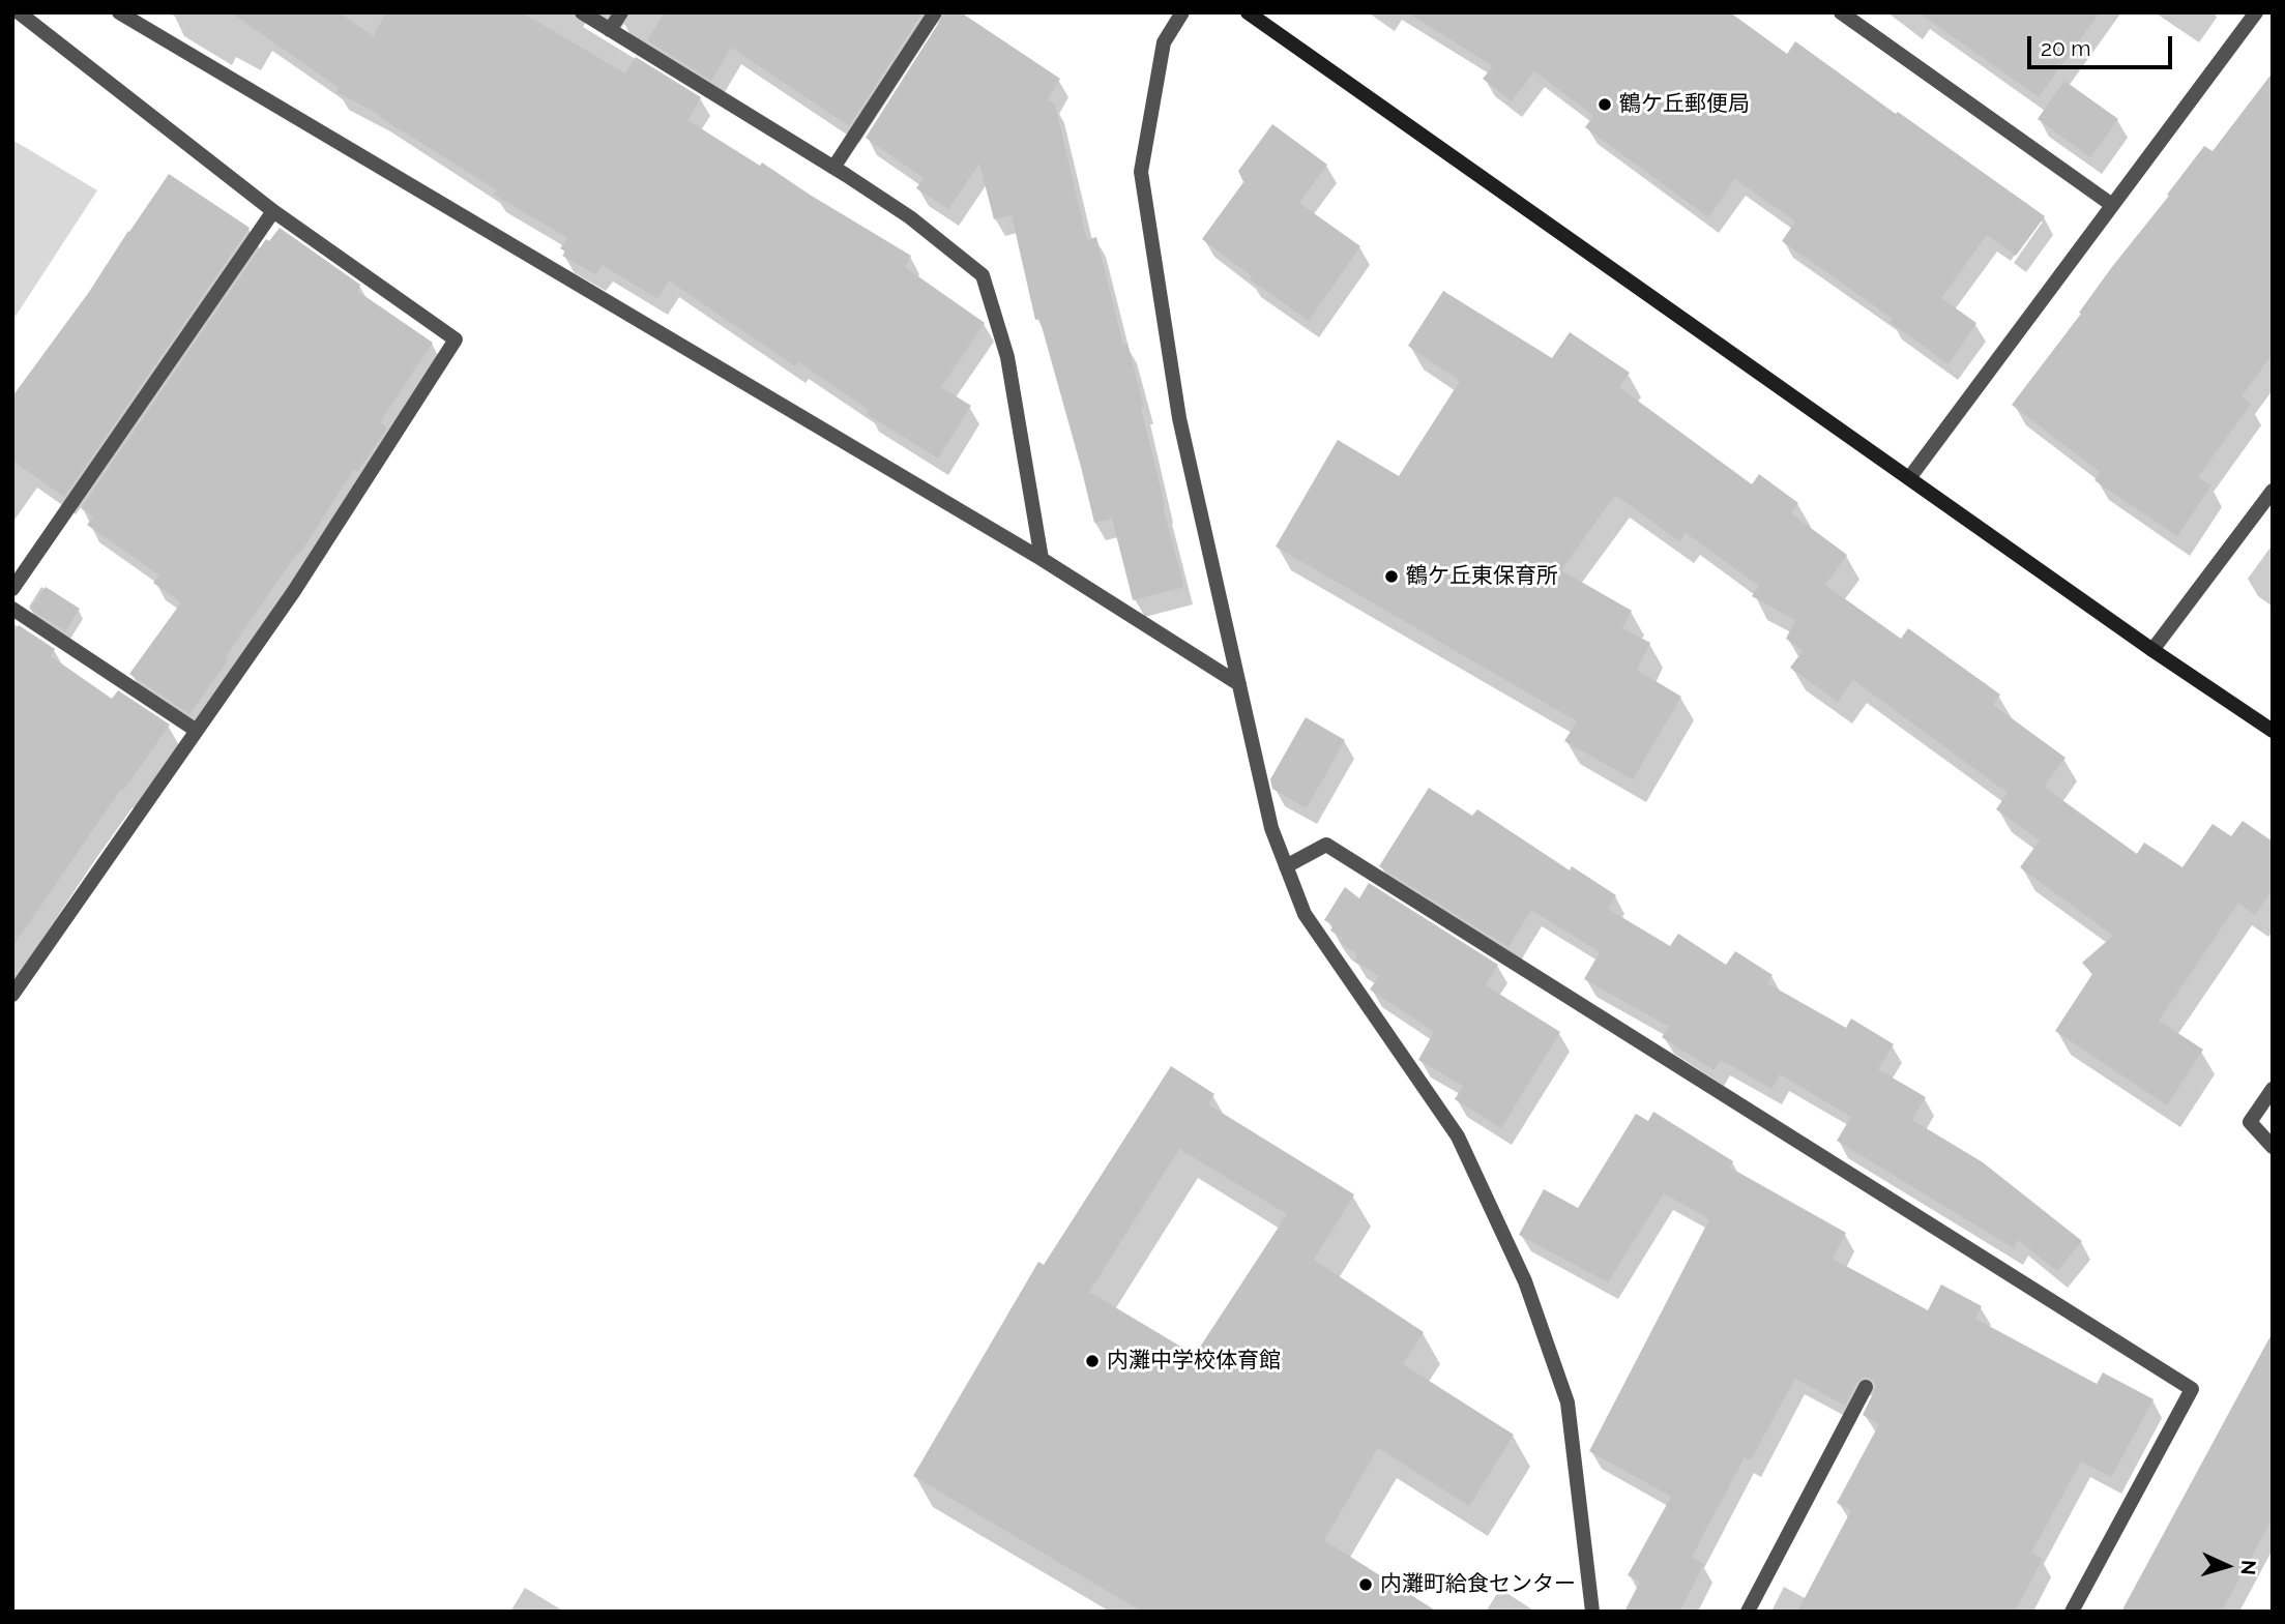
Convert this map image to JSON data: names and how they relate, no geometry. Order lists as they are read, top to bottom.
{
  "places": [
    "鶴ケ丘郵便局",
    "鶴ケ丘東保育所",
    "内灘中学校体育館",
    "内灘町給食センター"
  ],
  "scale_bar": "20 m",
  "north": "right"
}
